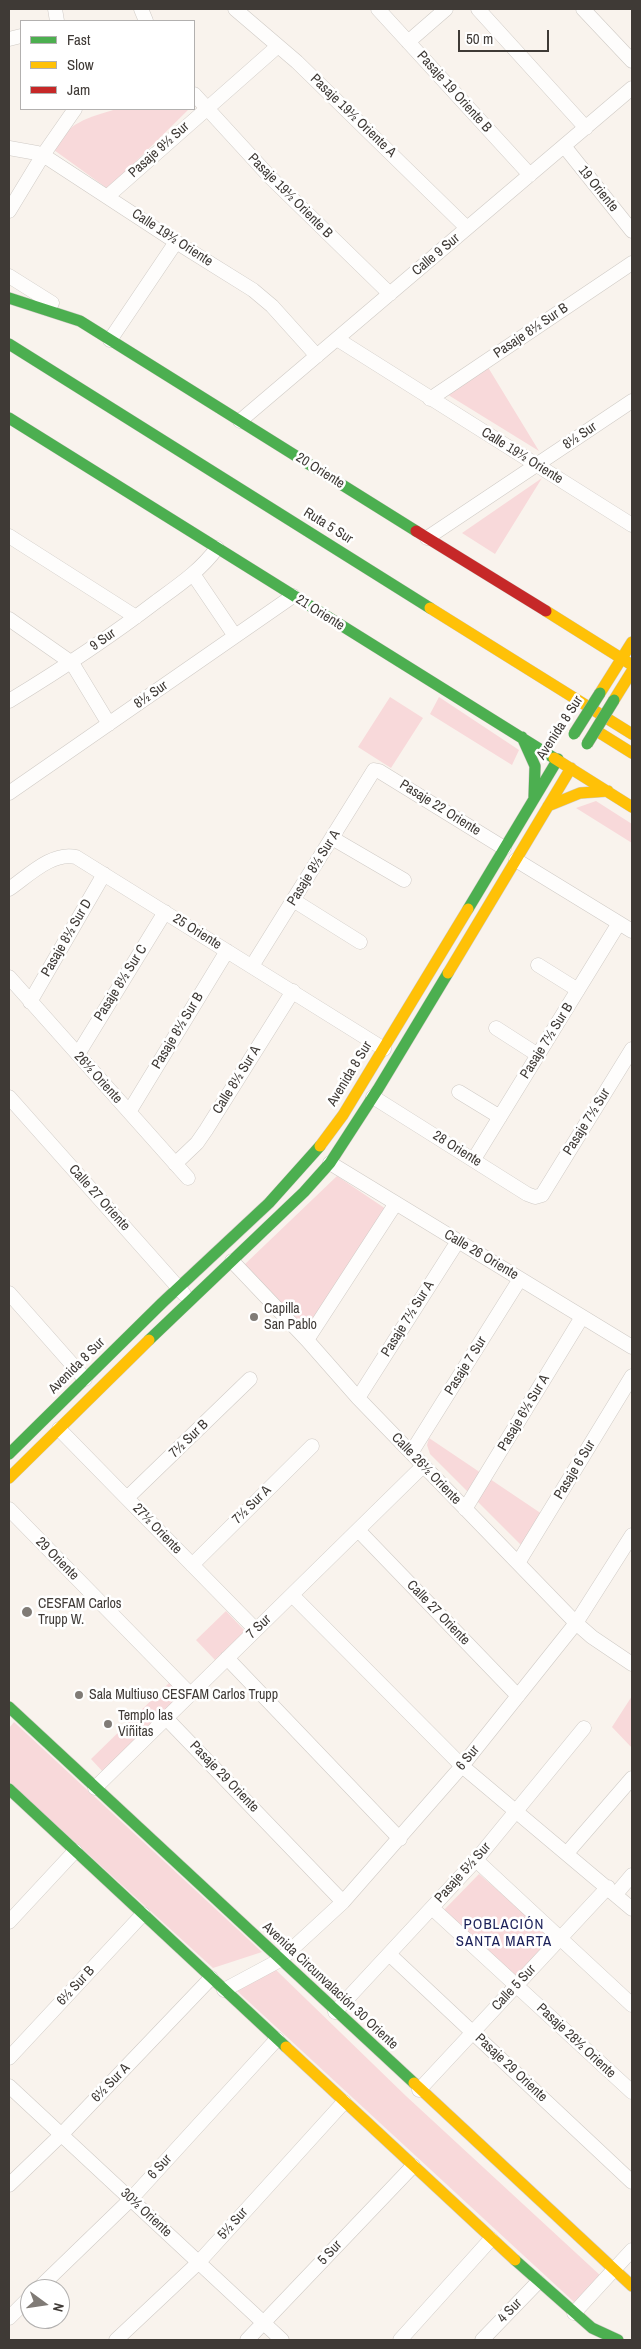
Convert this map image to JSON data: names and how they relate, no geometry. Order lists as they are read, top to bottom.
{
  "streets": {
    "main road": [
      "20 Oriente",
      "Ruta 5 Sur",
      "21 Oriente",
      "Avenida 8 Sur",
      "Avenida Circunvalación 30 Oriente"
    ],
    "street": [
      "Pasaje 19 Oriente B",
      "Pasaje 19½ Oriente A",
      "Pasaje 9½ Sur",
      "19 Oriente",
      "Pasaje 19½ Oriente B",
      "Calle 19½ Oriente",
      "Calle 9 Sur",
      "Pasaje 8½ Sur B",
      "8½ Sur",
      "9 Sur",
      "Pasaje 22 Oriente",
      "Pasaje 8½ Sur A",
      "25 Oriente",
      "Pasaje 8½ Sur D",
      "Pasaje 8½ Sur C",
      "Pasaje 7½ Sur B",
      "26½ Oriente",
      "Calle 8½ Sur A",
      "Pasaje 7½ Sur",
      "28 Oriente",
      "Calle 27 Oriente",
      "Calle 26 Oriente",
      "Pasaje 7½ Sur A",
      "Pasaje 7 Sur",
      "Pasaje 6½ Sur A",
      "7½ Sur B",
      "Calle 26½ Oriente",
      "Pasaje 6 Sur",
      "7½ Sur A",
      "27½ Oriente",
      "29 Oriente",
      "7 Sur",
      "6 Sur",
      "Pasaje 29 Oriente",
      "Pasaje 5½ Sur",
      "6½ Sur B",
      "Calle 5 Sur",
      "Pasaje 28½ Oriente",
      "6½ Sur A",
      "30½ Oriente",
      "5½ Sur",
      "5 Sur",
      "4 Sur"
    ]
  },
  "crossings": [
    ["Pasaje 19 Oriente B", "Calle 9 Sur"],
    ["Pasaje 19½ Oriente A", "Pasaje 9½ Sur"],
    ["Pasaje 19½ Oriente A", "Calle 9 Sur"],
    ["Pasaje 9½ Sur", "Pasaje 19½ Oriente B"],
    ["Pasaje 9½ Sur", "Calle 19½ Oriente"],
    ["19 Oriente", "Calle 9 Sur"],
    ["Pasaje 19½ Oriente B", "Calle 9 Sur"],
    ["Calle 19½ Oriente", "Calle 9 Sur"],
    ["Calle 19½ Oriente", "Pasaje 8½ Sur B"],
    ["Calle 19½ Oriente", "8½ Sur"],
    ["Calle 9 Sur", "20 Oriente"],
    ["Pasaje 8½ Sur B", "25 Oriente"],
    ["Pasaje 8½ Sur B", "26½ Oriente"],
    ["8½ Sur", "20 Oriente"],
    ["8½ Sur", "21 Oriente"],
    ["20 Oriente", "Avenida 8 Sur"],
    ["21 Oriente", "9 Sur"],
    ["21 Oriente", "Avenida 8 Sur"],
    ["Avenida 8 Sur", "Pasaje 22 Oriente"],
    ["Avenida 8 Sur", "25 Oriente"],
    ["Avenida 8 Sur", "Calle 27 Oriente"],
    ["Pasaje 22 Oriente", "Pasaje 8½ Sur A"],
    ["Pasaje 8½ Sur A", "25 Oriente"],
    ["25 Oriente", "Pasaje 8½ Sur D"],
    ["25 Oriente", "Pasaje 8½ Sur C"],
    ["25 Oriente", "Calle 8½ Sur A"],
    ["Pasaje 8½ Sur D", "26½ Oriente"],
    ["Pasaje 8½ Sur C", "26½ Oriente"],
    ["Pasaje 7½ Sur B", "28 Oriente"],
    ["26½ Oriente", "Calle 8½ Sur A"],
    ["Pasaje 7½ Sur", "28 Oriente"],
    ["Calle 27 Oriente", "7 Sur"],
    ["Calle 27 Oriente", "6 Sur"],
    ["Calle 26 Oriente", "Pasaje 7½ Sur A"],
    ["Calle 26 Oriente", "Pasaje 7 Sur"],
    ["Calle 26 Oriente", "Pasaje 6½ Sur A"],
    ["Pasaje 7½ Sur A", "Calle 26½ Oriente"],
    ["Pasaje 7 Sur", "Calle 26½ Oriente"],
    ["Pasaje 6½ Sur A", "Calle 26½ Oriente"],
    ["7½ Sur B", "27½ Oriente"],
    ["Calle 26½ Oriente", "Pasaje 6 Sur"],
    ["Calle 26½ Oriente", "7 Sur"],
    ["Calle 26½ Oriente", "6 Sur"],
    ["7½ Sur A", "27½ Oriente"],
    ["27½ Oriente", "7 Sur"],
    ["29 Oriente", "7 Sur"],
    ["7 Sur", "Pasaje 29 Oriente"],
    ["7 Sur", "Avenida Circunvalación 30 Oriente"],
    ["6 Sur", "Pasaje 29 Oriente"],
    ["6 Sur", "Avenida Circunvalación 30 Oriente"],
    ["6 Sur", "30½ Oriente"],
    ["Pasaje 29 Oriente", "Pasaje 5½ Sur"],
    ["Pasaje 29 Oriente", "Calle 5 Sur"],
    ["Pasaje 5½ Sur", "Avenida Circunvalación 30 Oriente"],
    ["Pasaje 5½ Sur", "Pasaje 28½ Oriente"],
    ["Avenida Circunvalación 30 Oriente", "Calle 5 Sur"],
    ["Calle 5 Sur", "Pasaje 28½ Oriente"],
    ["6½ Sur A", "30½ Oriente"],
    ["30½ Oriente", "5½ Sur"],
    ["30½ Oriente", "5 Sur"]
  ],
  "districts": ["POBLACIÓN SANTA MARTA"],
  "places": [
    "Capilla San Pablo",
    "CESFAM Carlos Trupp W.",
    "Sala Multiuso CESFAM Carlos Trupp",
    "Templo las Viñitas"
  ],
  "legend": ["Fast", "Slow", "Jam"],
  "scale_bar": "50 m",
  "north": "right"
}
